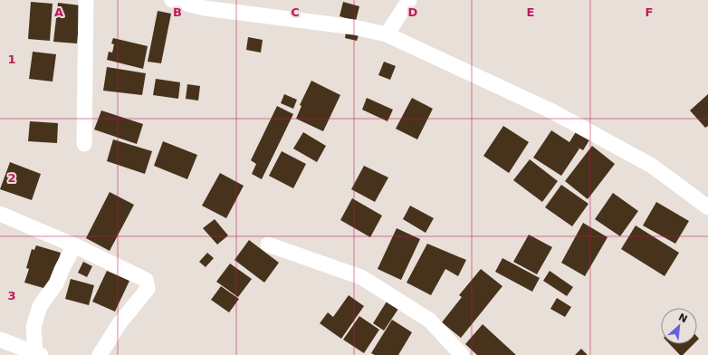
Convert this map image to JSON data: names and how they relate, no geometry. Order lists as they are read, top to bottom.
{
  "north": "top right",
  "grid": {
    "columns": [
      "A",
      "B",
      "C",
      "D",
      "E",
      "F"
    ],
    "rows": ["1", "2", "3"]
  }
}
